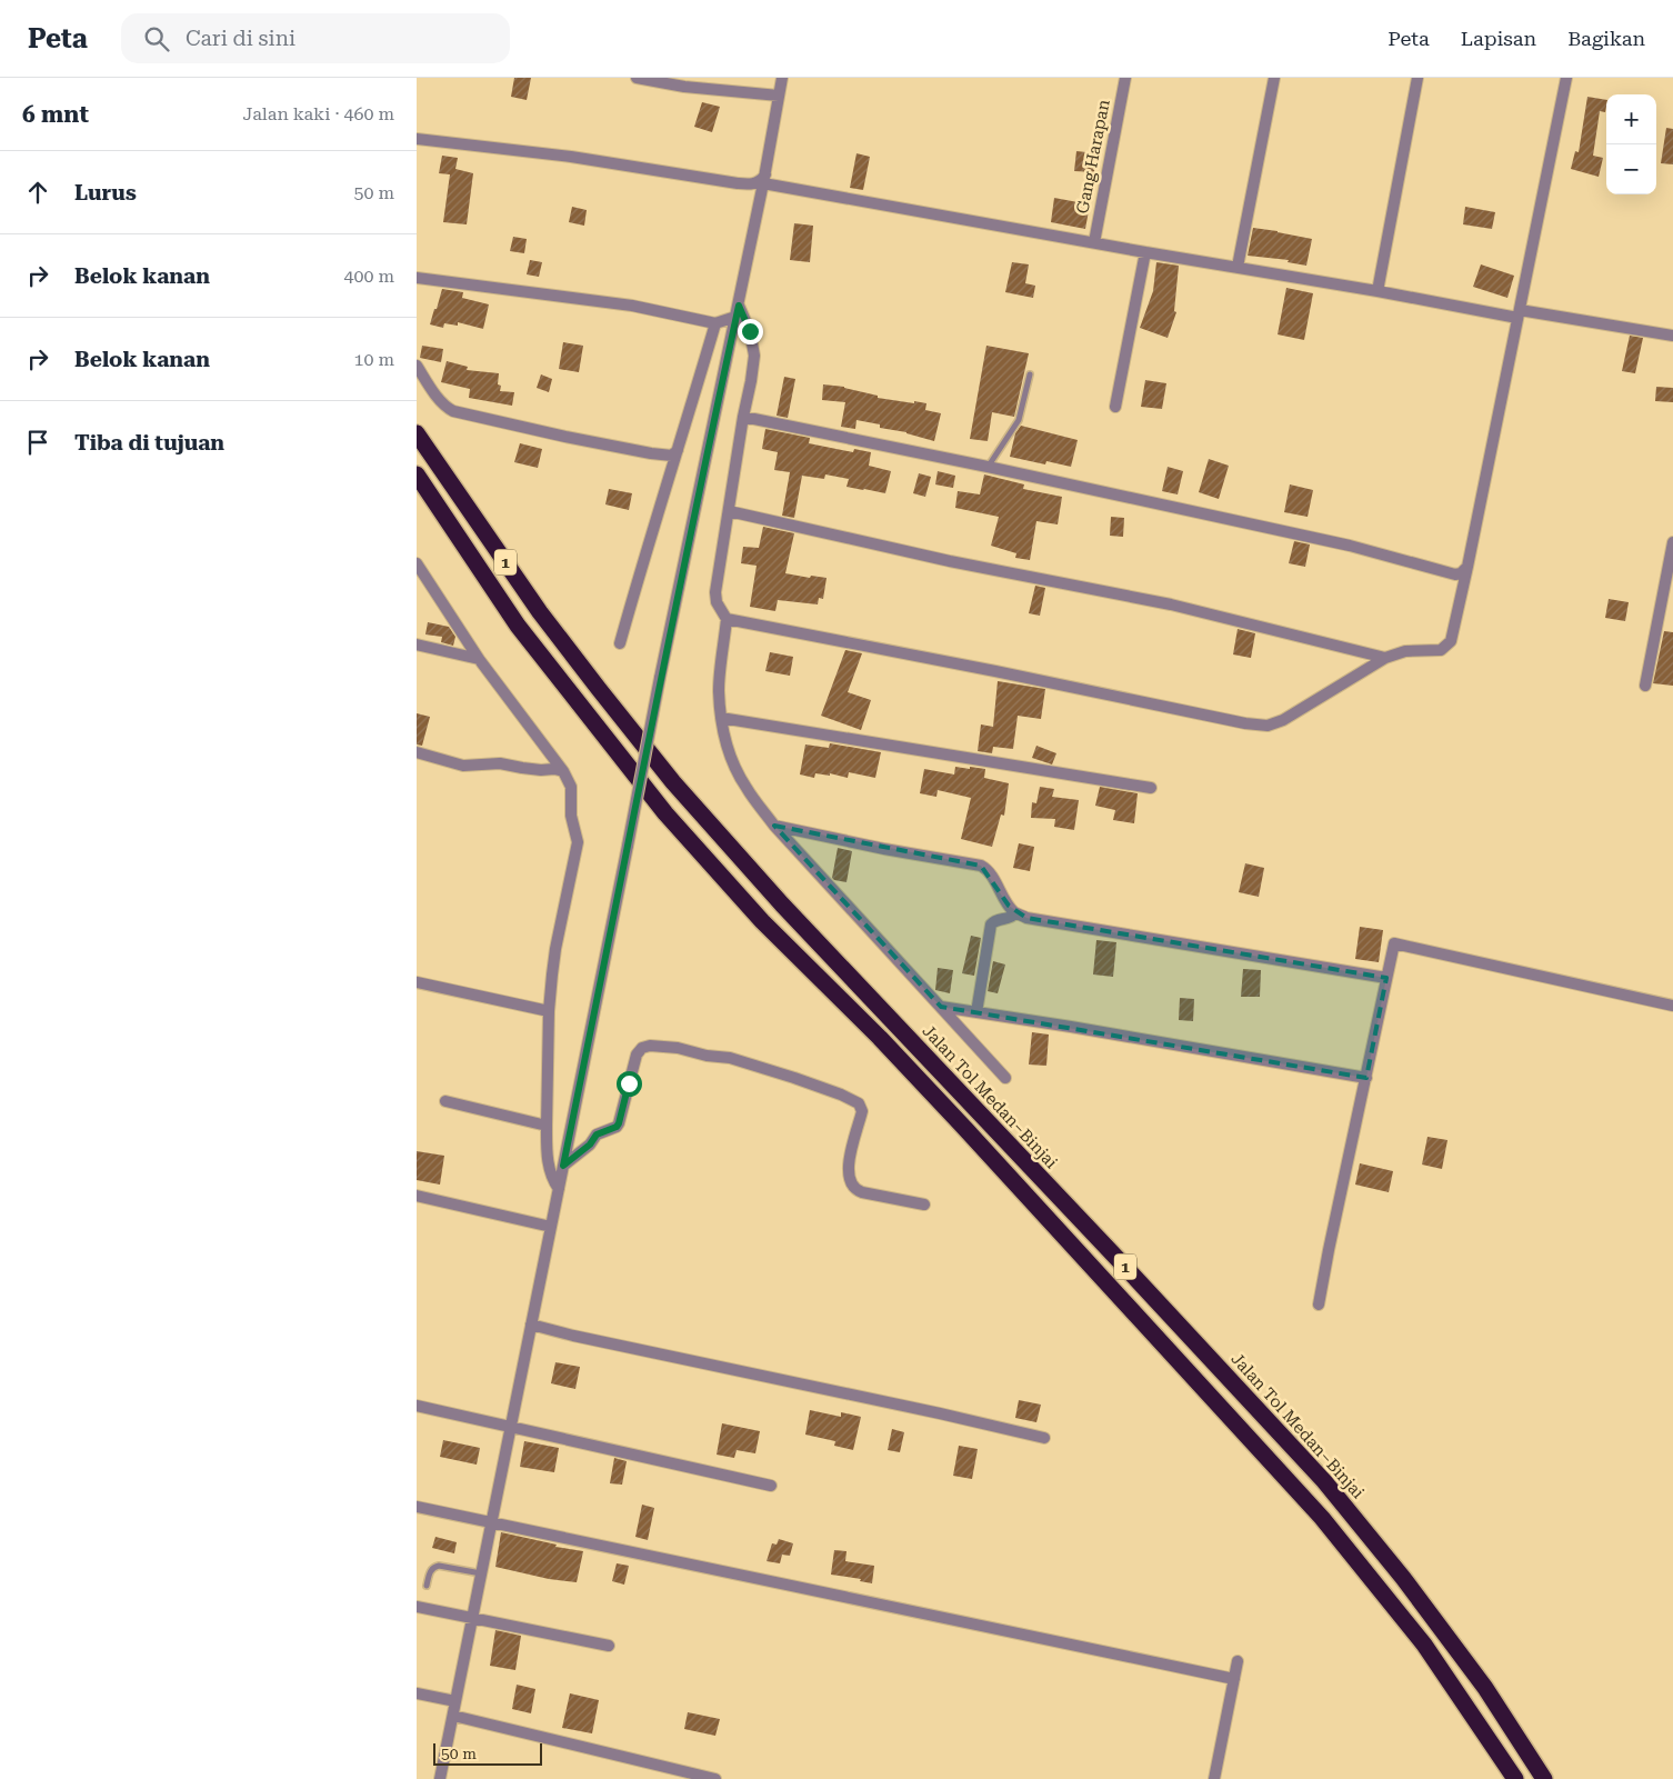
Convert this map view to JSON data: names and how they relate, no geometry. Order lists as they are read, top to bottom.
{
  "streets": {
    "highway": ["1", "Jalan Tol Medan–Binjai"],
    "street": ["Gang Harapan"]
  },
  "scale_bar": "50 m",
  "page": {
    "header": "Peta",
    "search": "Cari di sini",
    "nav": ["Peta", "Lapisan", "Bagikan"],
    "heading": ["6 mnt", "Jalan kaki · 460 m"],
    "map_buttons": ["+", "−"],
    "list": [
      ["Lurus", "50 m"],
      ["Belok kanan", "400 m"],
      ["Belok kanan", "10 m"],
      "Tiba di tujuan"
    ],
    "scale": "50 m"
  }
}
